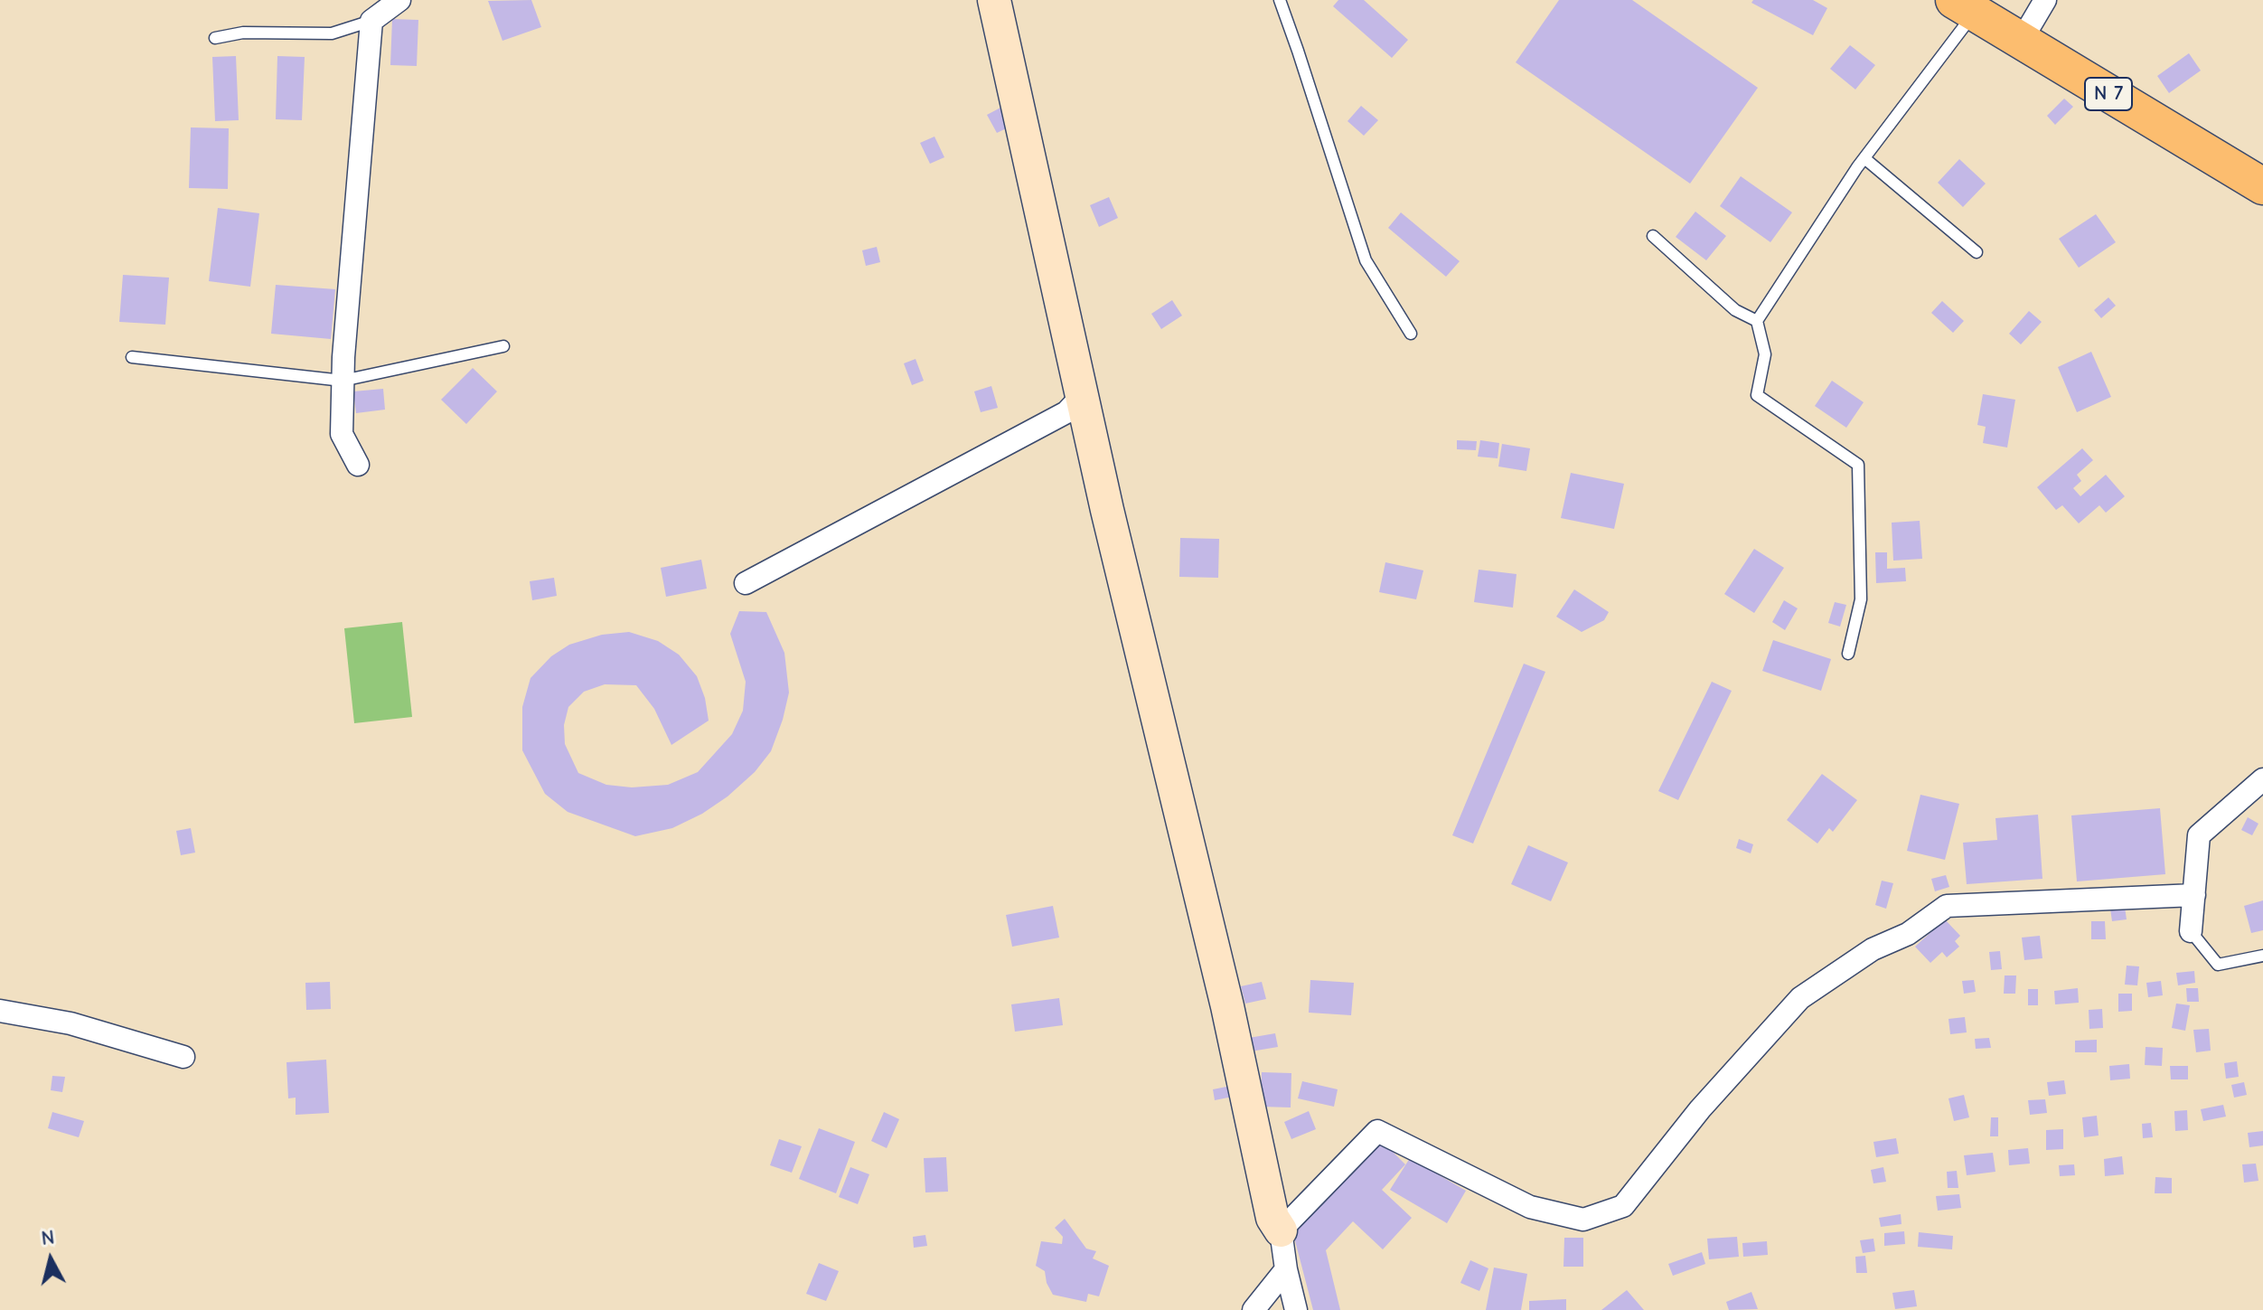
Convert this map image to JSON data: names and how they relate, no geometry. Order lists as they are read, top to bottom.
{
  "streets": {
    "main road": ["N 7"]
  },
  "north": "top"
}
